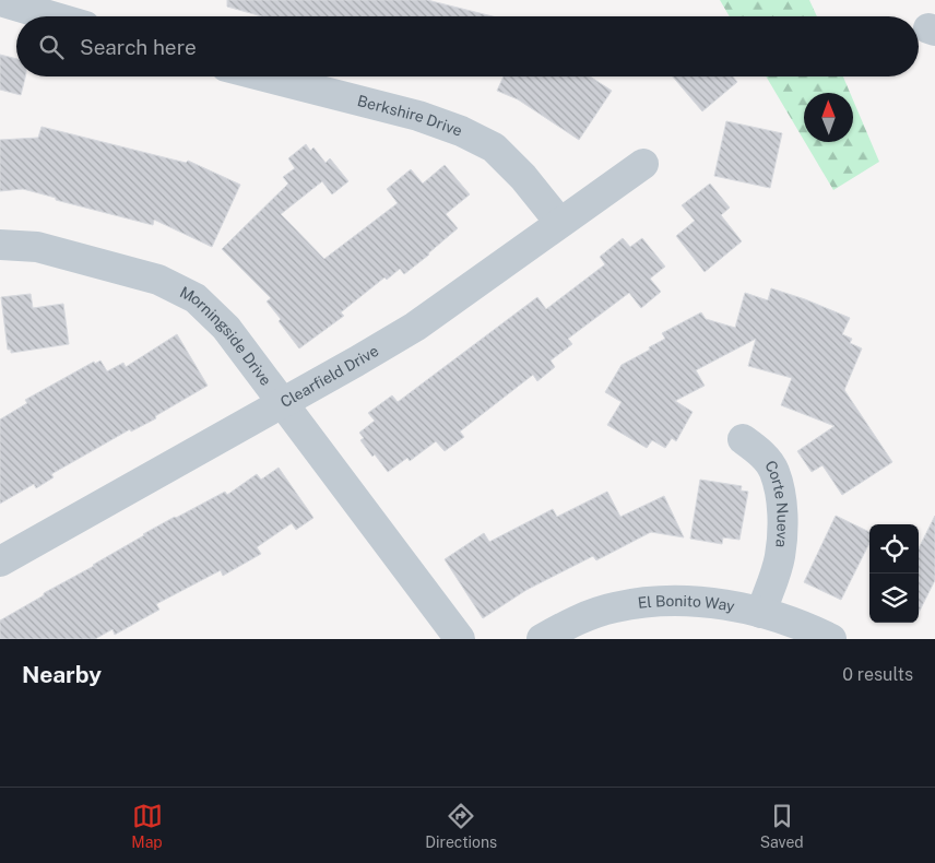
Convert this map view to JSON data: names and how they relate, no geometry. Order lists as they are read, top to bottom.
{
  "streets": {
    "street": [
      "Berkshire Drive",
      "Morningside Drive",
      "Clearfield Drive",
      "Corte Nueva",
      "El Bonito Way"
    ]
  },
  "crossings": [
    ["Berkshire Drive", "Clearfield Drive"],
    ["Morningside Drive", "Clearfield Drive"],
    ["Corte Nueva", "El Bonito Way"]
  ],
  "north": "top",
  "page": {
    "search": "Search here",
    "heading": ["Nearby", "0 results"],
    "nav": ["Map", "Directions", "Saved"]
  }
}
